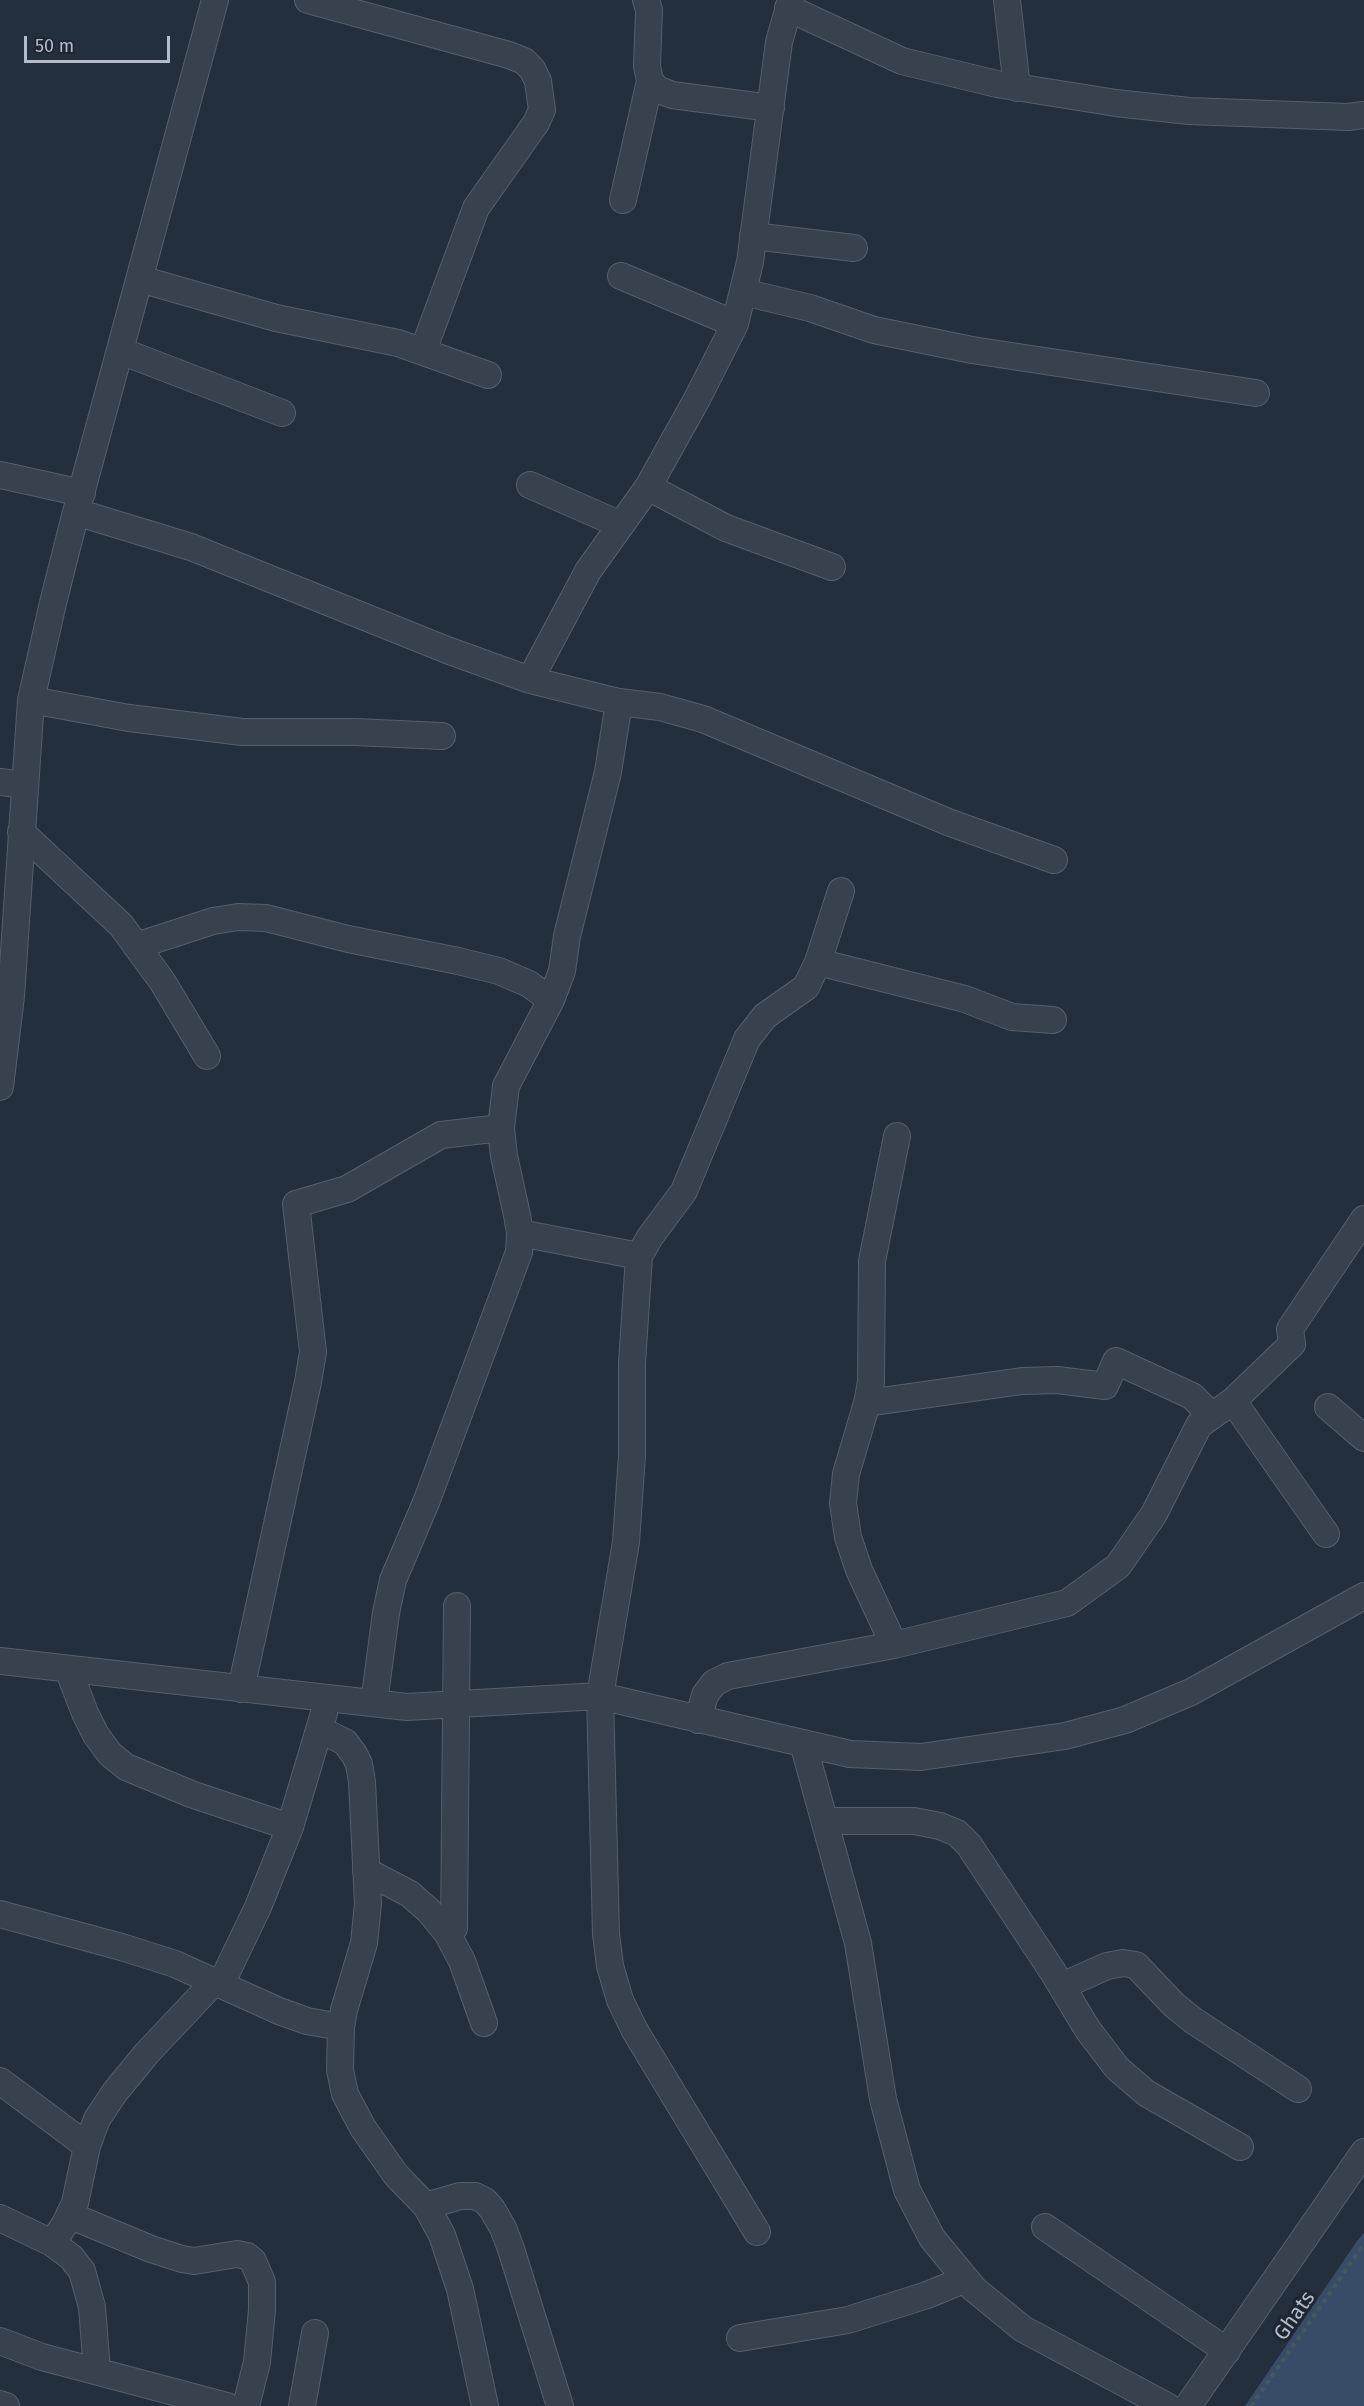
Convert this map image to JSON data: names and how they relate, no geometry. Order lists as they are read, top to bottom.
{
  "streets": {
    "path": ["Ghats"]
  },
  "scale_bar": "50 m"
}
